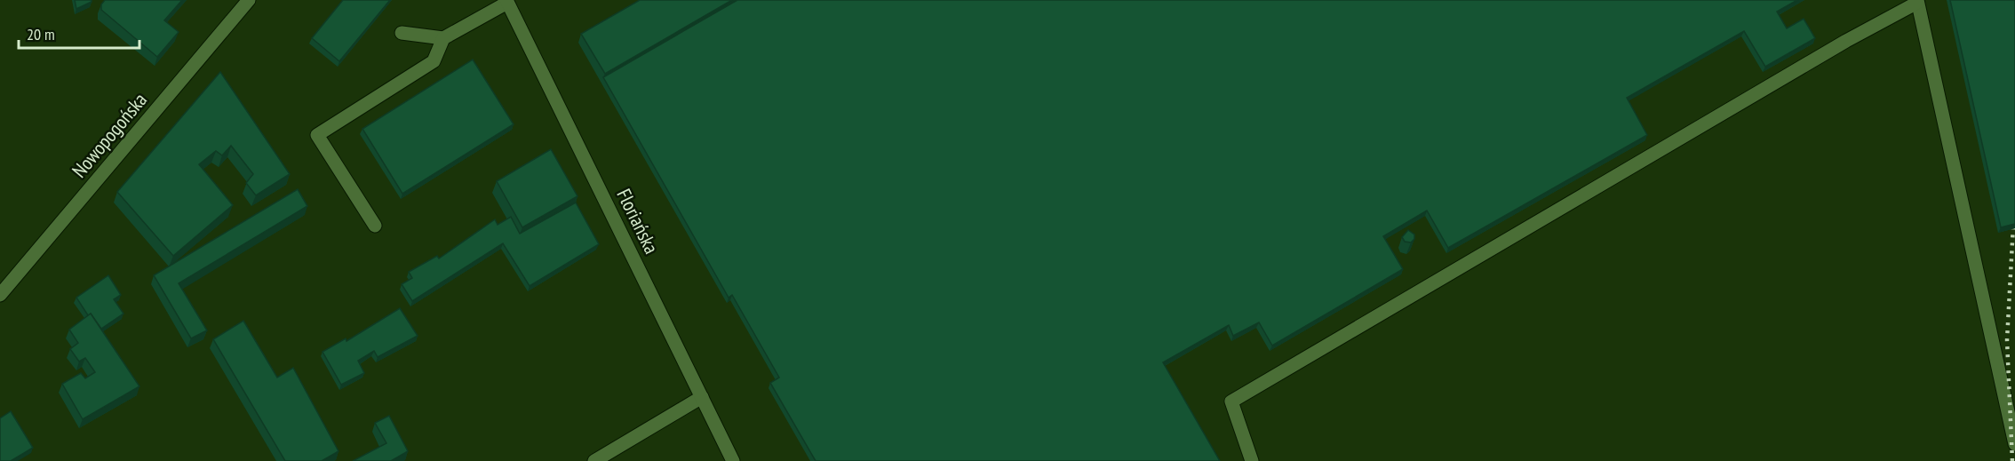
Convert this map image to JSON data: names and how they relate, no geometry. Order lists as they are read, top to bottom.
{
  "streets": {
    "street": ["Nowopogońska", "Floriańska"]
  },
  "scale_bar": "20 m"
}
